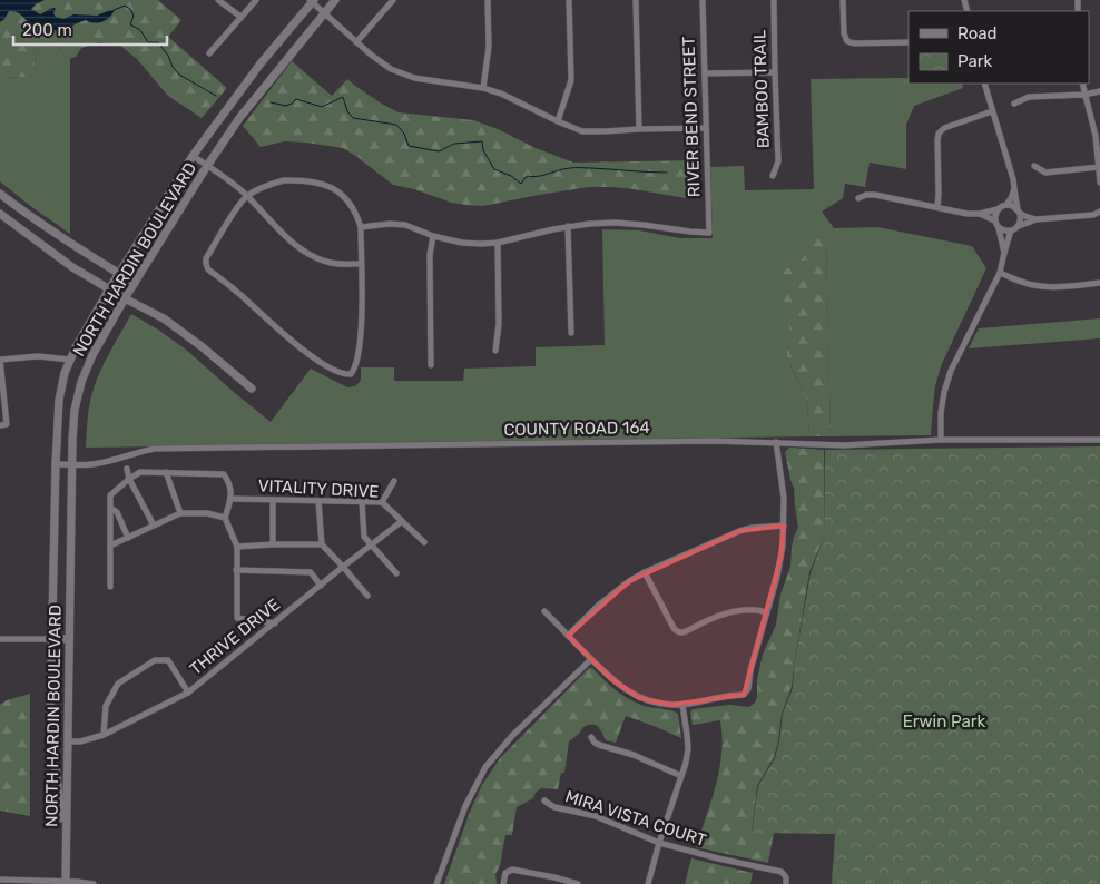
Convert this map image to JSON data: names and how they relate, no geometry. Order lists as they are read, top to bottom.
{
  "streets": {
    "street": [
      "BAMBOO TRAIL",
      "RIVER BEND STREET",
      "NORTH HARDIN BOULEVARD",
      "COUNTY ROAD 164",
      "VITALITY DRIVE",
      "THRIVE DRIVE",
      "MIRA VISTA COURT"
    ]
  },
  "crossings": [
    ["NORTH HARDIN BOULEVARD", "COUNTY ROAD 164"],
    ["NORTH HARDIN BOULEVARD", "THRIVE DRIVE"],
    ["VITALITY DRIVE", "THRIVE DRIVE"]
  ],
  "parks": ["Erwin Park"],
  "legend": ["Road", "Park"],
  "scale_bar": "200 m"
}
